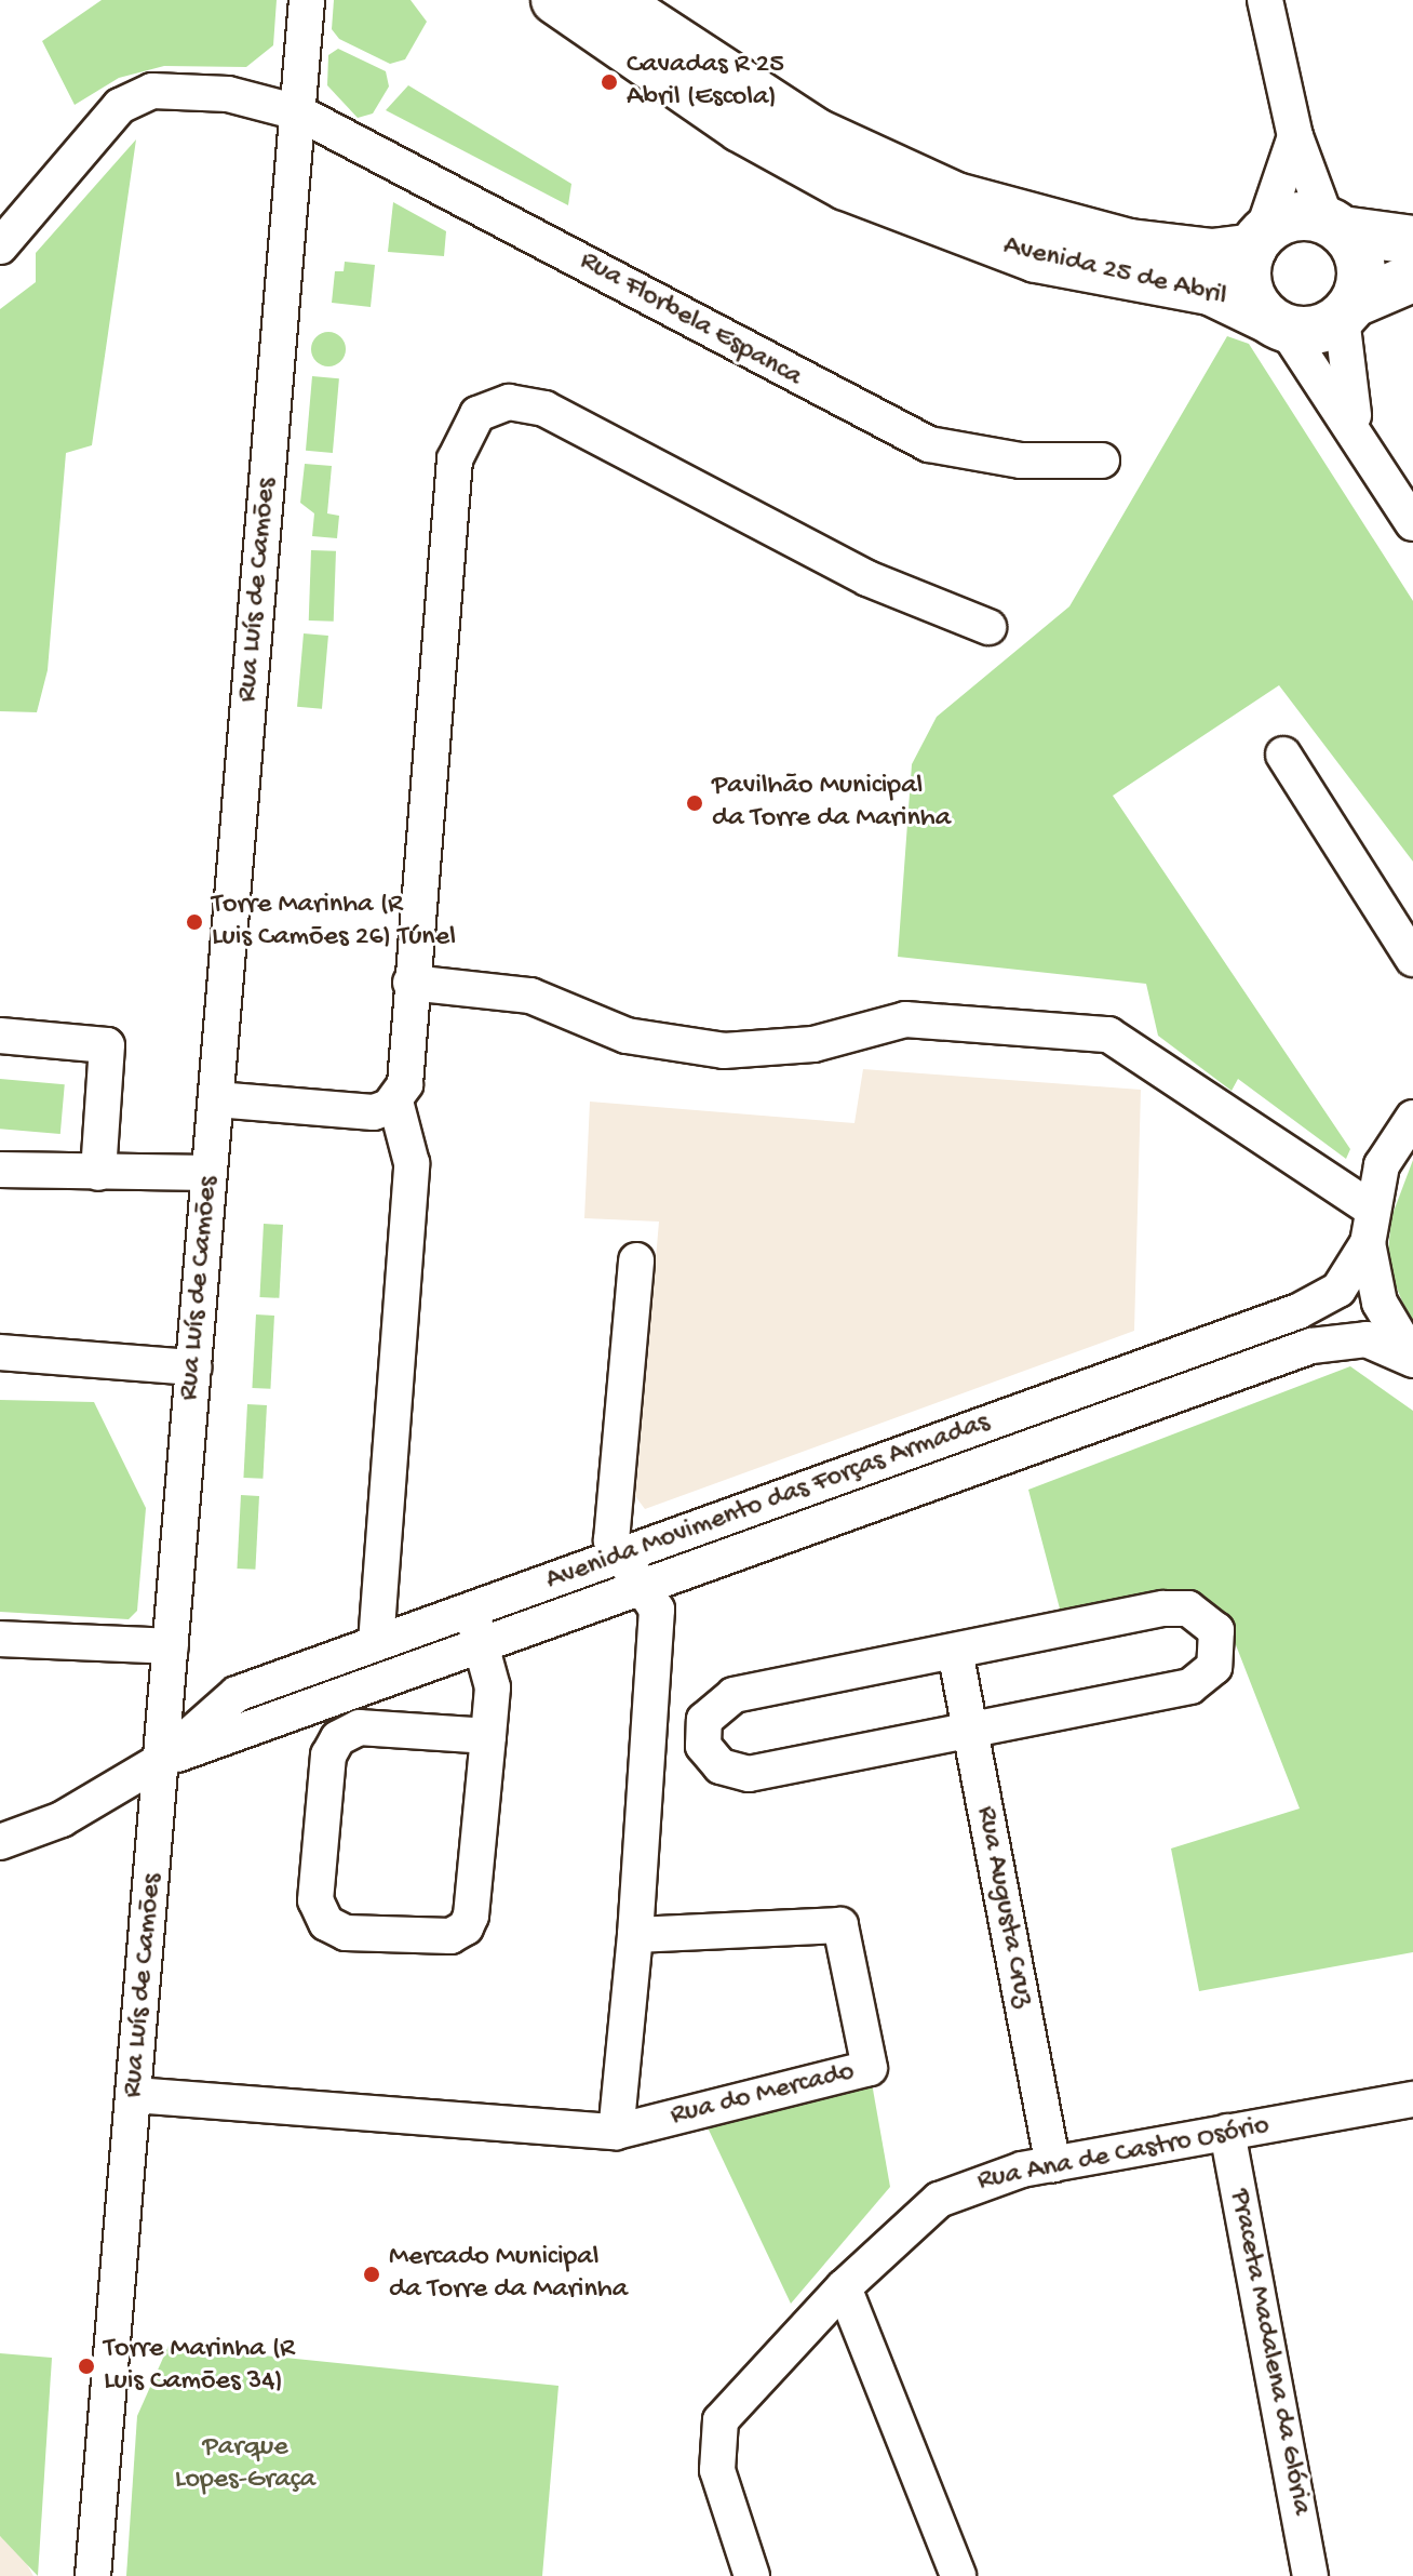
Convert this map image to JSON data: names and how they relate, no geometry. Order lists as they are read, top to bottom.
{
  "streets": {
    "main road": ["Avenida 25 de Abril"],
    "street": [
      "Rua Florbela Espanca",
      "Rua Luís de Camões",
      "Avenida Movimento das Forças Armadas",
      "Rua Augusta Cruz",
      "Rua do Mercado",
      "Rua Ana de Castro Osório",
      "Praceta Madalena da Glória"
    ]
  },
  "crossings": [
    ["Rua Florbela Espanca", "Rua Luís de Camões"],
    ["Rua Luís de Camões", "Avenida Movimento das Forças Armadas"],
    ["Rua Luís de Camões", "Rua do Mercado"],
    ["Rua Augusta Cruz", "Rua Ana de Castro Osório"],
    ["Rua Ana de Castro Osório", "Praceta Madalena da Glória"]
  ],
  "parks": ["Parque Lopes-Graça"],
  "places": [
    "Cavadas R 25 Abril (Escola)",
    "Pavilhão Municipal da Torre da Marinha",
    "Torre Marinha (R Luis Camões 26) Túnel",
    "Mercado Municipal da Torre da Marinha",
    "Torre Marinha (R Luis Camões 34)"
  ]
}
